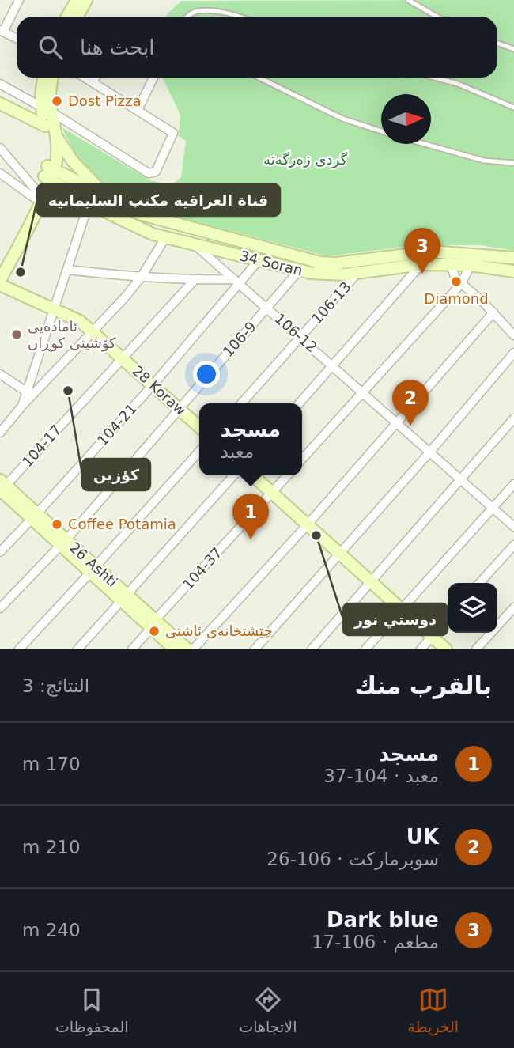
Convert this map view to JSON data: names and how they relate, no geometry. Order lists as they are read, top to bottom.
{
  "streets": {
    "main road": ["34 Soran", "28 Koraw", "26 Ashti"],
    "street": [
      "106-13",
      "106-12",
      "106-9",
      "104-21",
      "104-17",
      "104-37"
    ]
  },
  "crossings": [
    ["34 Soran", "106-13"],
    ["34 Soran", "106-12"],
    ["34 Soran", "106-9"],
    ["34 Soran", "104-21"],
    ["106-13", "106-12"],
    ["106-12", "106-9"],
    ["106-12", "104-21"],
    ["106-9", "28 Koraw"],
    ["106-9", "26 Ashti"],
    ["28 Koraw", "104-21"],
    ["28 Koraw", "104-17"],
    ["104-21", "26 Ashti"],
    ["104-17", "26 Ashti"],
    ["26 Ashti", "104-37"]
  ],
  "parks": ["گردی زەرگەتە"],
  "places": [
    "Dost Pizza",
    "قناة العراقيه مكتب السليمانيه",
    "Diamond",
    "ئامادەیی کۆشینی کوڕان",
    "كؤزين",
    "Coffee Potamia",
    "دوستي نور",
    "چێشتخانەی ئاشتی"
  ],
  "north": "right",
  "page": {
    "search": "ابحث هنا",
    "pins": ["3", "2", "1"],
    "popup": ["مسجد", "معبد"],
    "heading": ["بالقرب منك", "النتائج: 3"],
    "list": [
      {
        "mark": "1",
        "name": "مسجد",
        "note": "معبد · 104-37",
        "value": "170 m"
      },
      {
        "mark": "2",
        "name": "UK",
        "note": "سوبرماركت · 106-26",
        "value": "210 m"
      },
      {
        "mark": "3",
        "name": "Dark blue",
        "note": "مطعم · 106-17",
        "value": "240 m"
      }
    ],
    "nav": ["الخريطة", "الاتجاهات", "المحفوظات"]
  }
}
